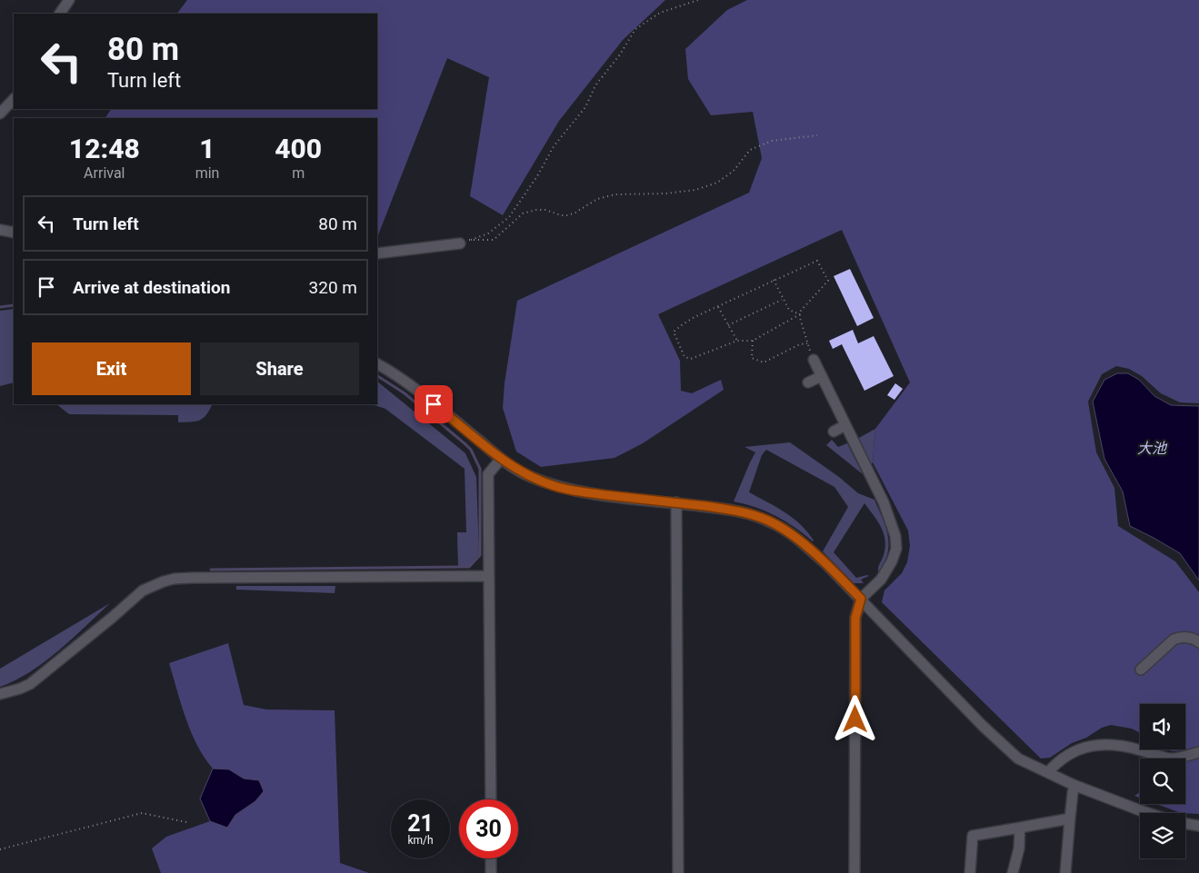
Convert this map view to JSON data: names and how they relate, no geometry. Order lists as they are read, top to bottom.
{
  "water": ["大池"],
  "page": {
    "turn": ["80 m", "Turn left"],
    "eta": [
      "12:48",
      "Arrival",
      "1",
      "min",
      "400",
      "m"
    ],
    "list": [
      {
        "name": "Turn left",
        "value": "80 m"
      },
      {
        "name": "Arrive at destination",
        "value": "320 m"
      }
    ],
    "buttons": ["Exit", "Share"],
    "speed": "21 km/h",
    "limit": "30"
  }
}
